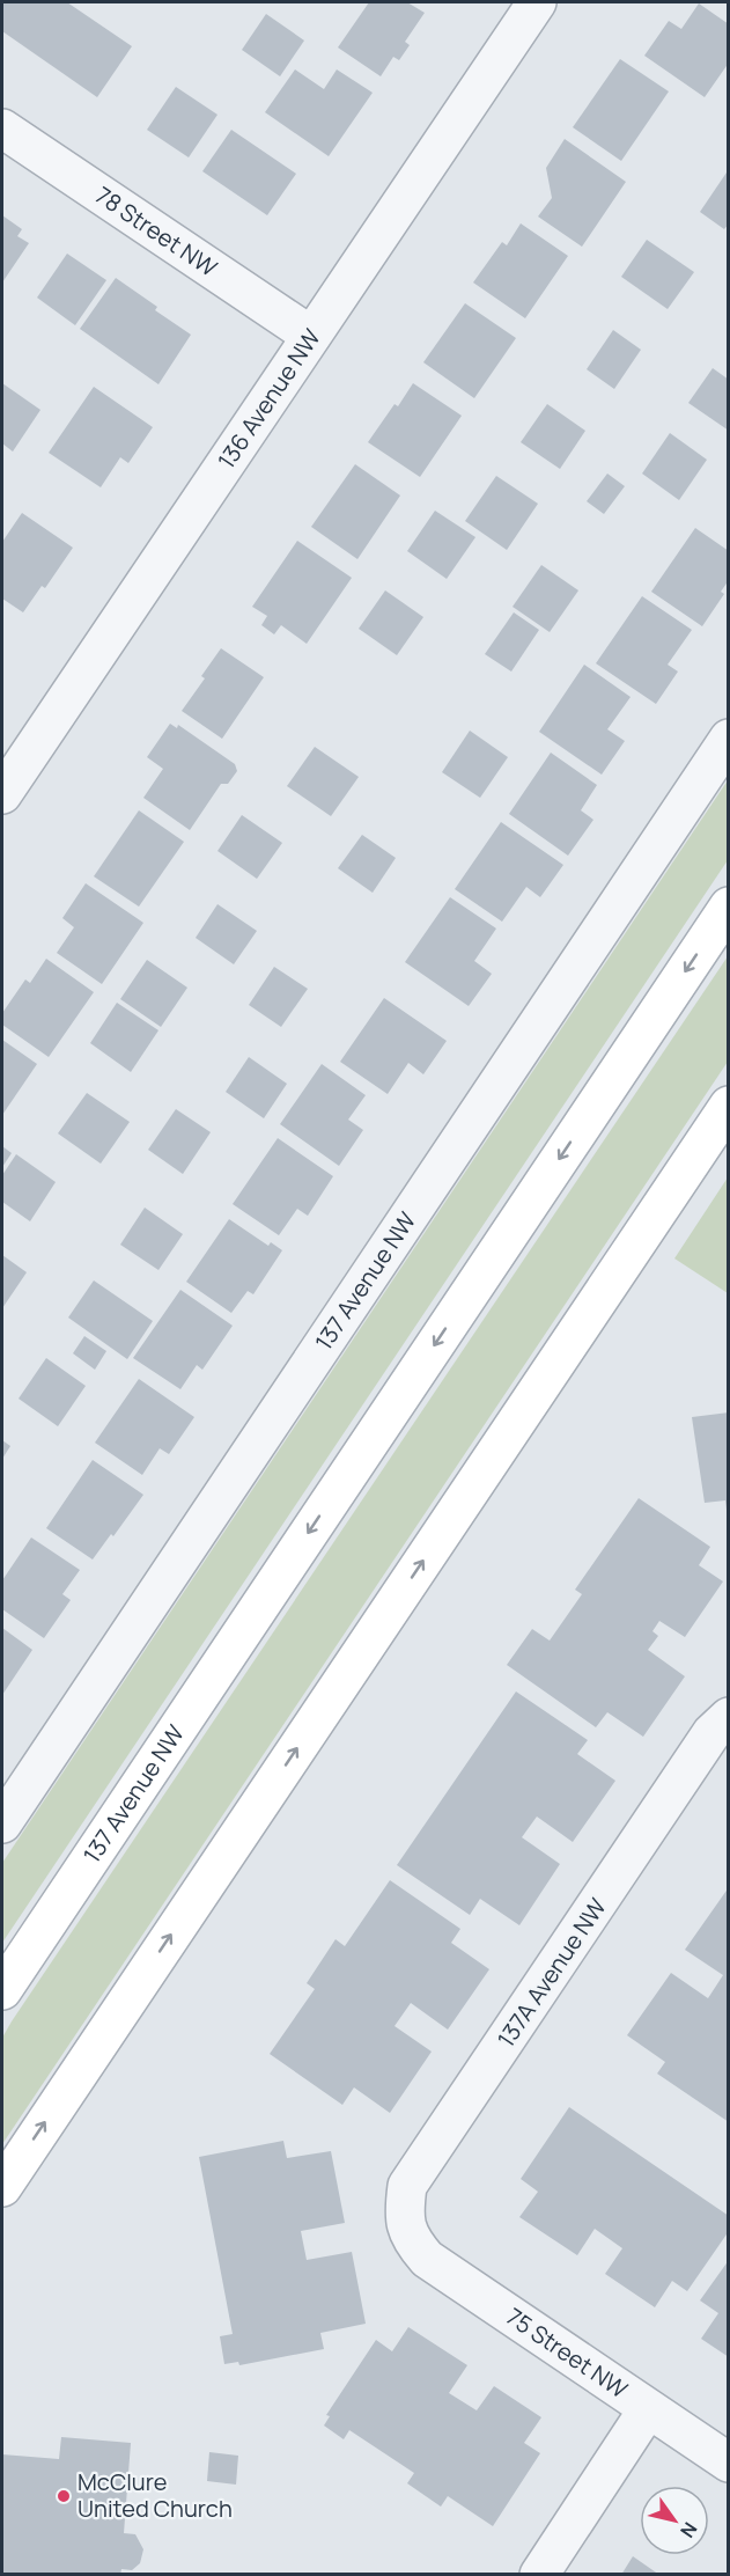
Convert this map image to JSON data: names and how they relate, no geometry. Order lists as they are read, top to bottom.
{
  "streets": {
    "main road": ["137 Avenue NW"],
    "street": [
      "78 Street NW",
      "136 Avenue NW",
      "137A Avenue NW",
      "75 Street NW"
    ]
  },
  "crossings": [
    ["78 Street NW", "136 Avenue NW"],
    ["137A Avenue NW", "75 Street NW"]
  ],
  "places": ["McClure United Church"],
  "north": "bottom right"
}
